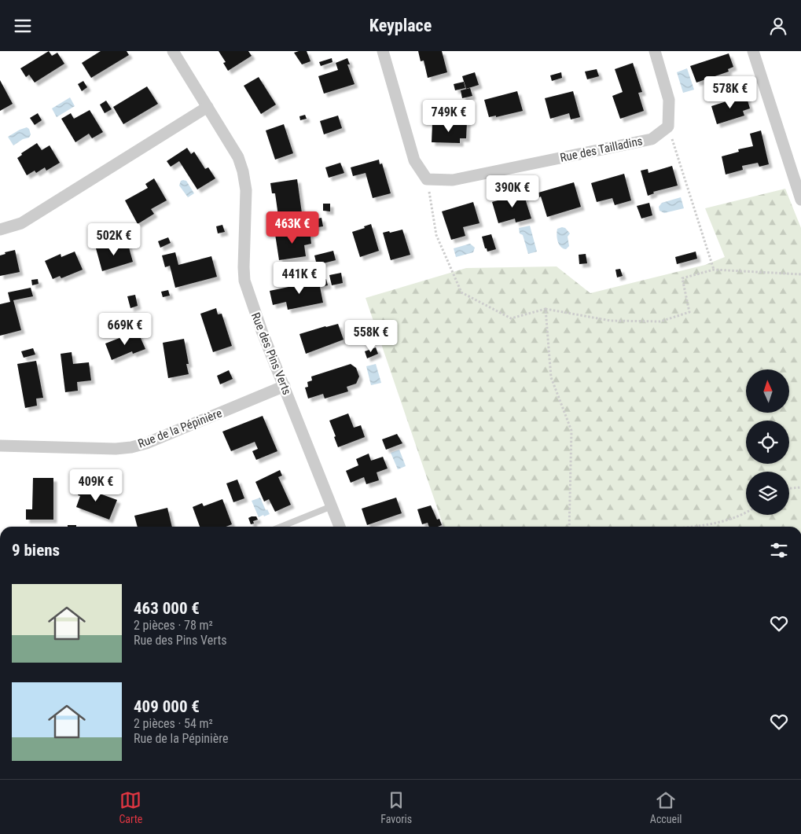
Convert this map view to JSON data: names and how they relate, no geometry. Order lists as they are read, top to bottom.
{
  "streets": {
    "street": ["Rue des Tailladins", "Rue des Pins Verts", "Rue de la Pépinière"]
  },
  "crossings": [
    ["Rue des Pins Verts", "Rue de la Pépinière"]
  ],
  "north": "top",
  "page": {
    "header": "Keyplace",
    "price": [
      "578K €",
      "749K €",
      "390K €",
      "463K €",
      "502K €",
      "441K €",
      "669K €",
      "558K €",
      "409K €"
    ],
    "heading": "9 biens",
    "list": [
      {
        "name": "463 000 €",
        "note": "2 pièces · 78 m² · Rue des Pins Verts"
      },
      {
        "name": "409 000 €",
        "note": "2 pièces · 54 m² · Rue de la Pépinière"
      }
    ],
    "tabs": ["Carte", "Favoris", "Accueil"]
  }
}
